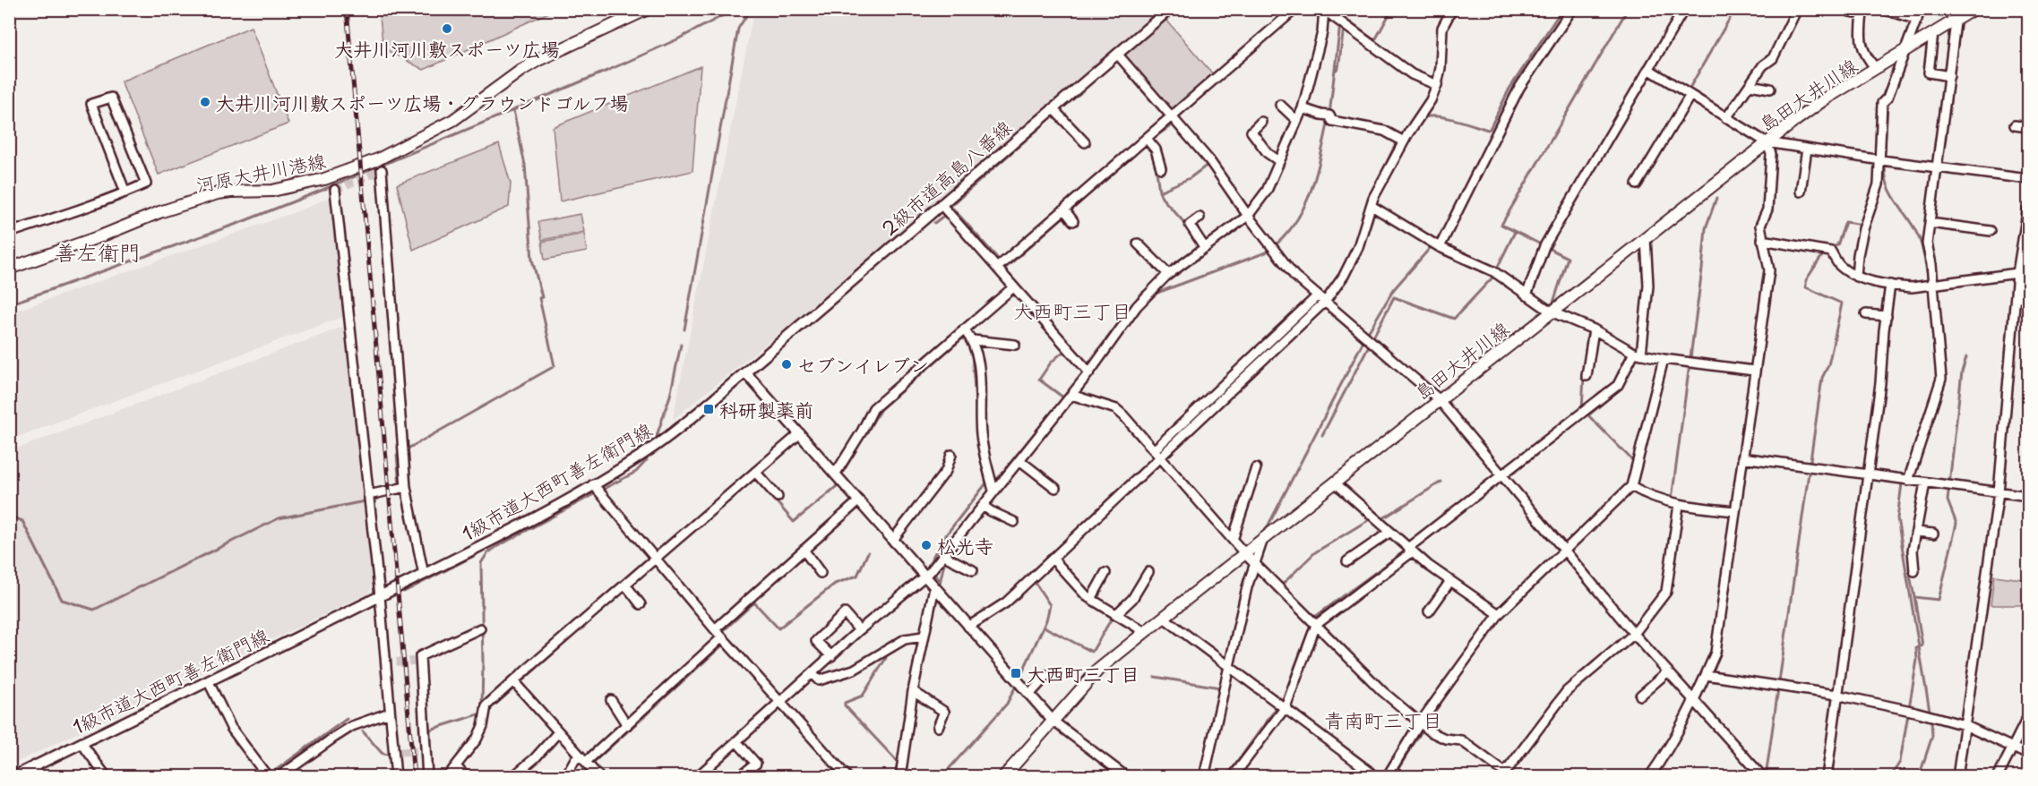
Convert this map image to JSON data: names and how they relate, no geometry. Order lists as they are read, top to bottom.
{
  "streets": {
    "main road": ["島田大井川線", "河原大井川港線"],
    "street": ["2級市道高島八番線", "1級市道大西町善左衛門線"]
  },
  "crossings": [
    ["2級市道高島八番線", "1級市道大西町善左衛門線"]
  ],
  "districts": ["善左衛門", "大西町三丁目", "青南町三丁目"],
  "places": {
    "other": [
      "大井川河川敷スポーツ広場",
      "大井川河川敷スポーツ広場・グラウンドゴルフ場",
      "セブンイレブン",
      "松光寺"
    ],
    "transit": ["科研製薬前", "大西町三丁目"]
  }
}
